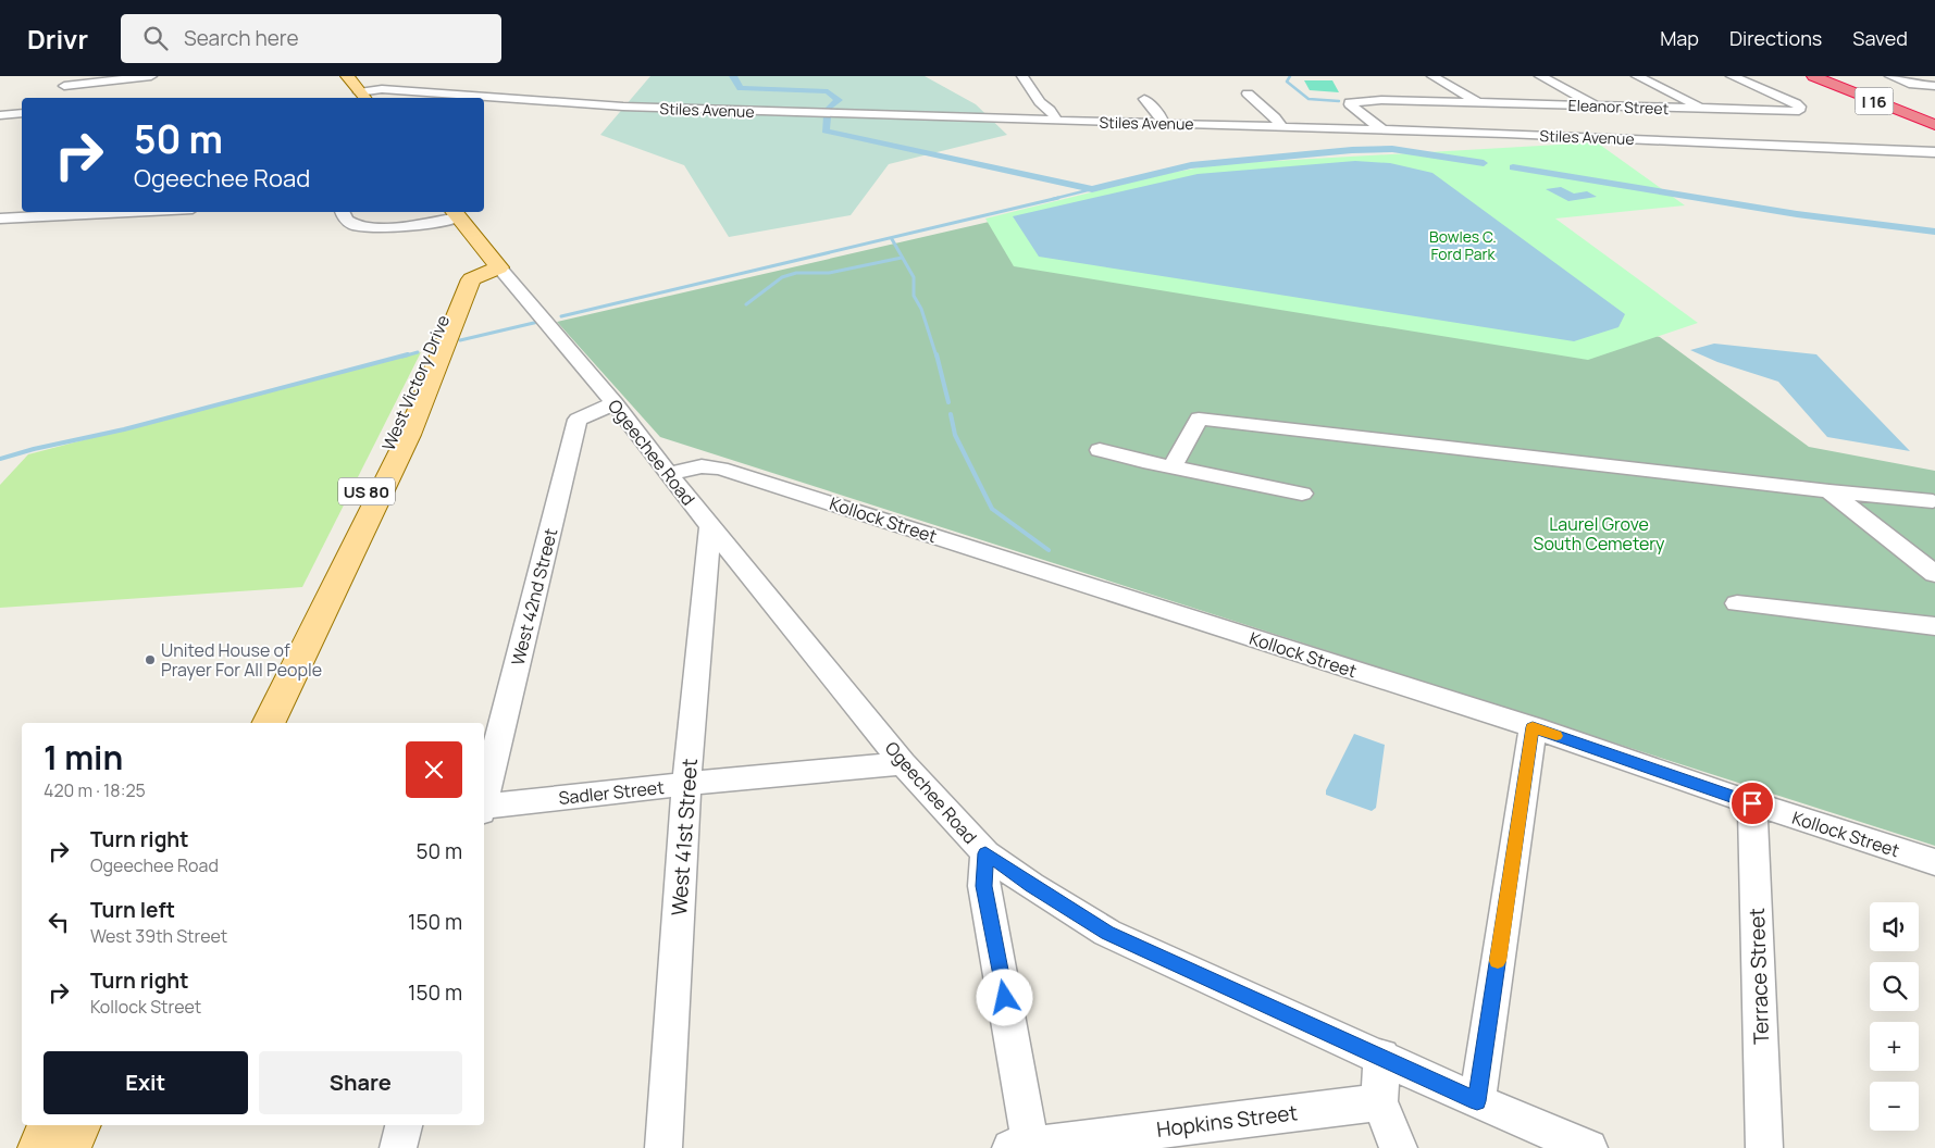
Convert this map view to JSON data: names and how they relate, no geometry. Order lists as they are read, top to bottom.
{
  "streets": {
    "highway": ["I 16"],
    "main road": ["West Victory Drive", "Ogeechee Road", "US 80"],
    "street": [
      "Eleanor Street",
      "Stiles Avenue",
      "Kollock Street",
      "West 42nd Street",
      "Sadler Street",
      "West 41st Street",
      "Terrace Street",
      "Hopkins Street"
    ]
  },
  "crossings": [
    ["Eleanor Street", "Stiles Avenue"],
    ["West Victory Drive", "Ogeechee Road"],
    ["Ogeechee Road", "Kollock Street"],
    ["Ogeechee Road", "West 42nd Street"],
    ["Ogeechee Road", "Sadler Street"],
    ["Ogeechee Road", "West 41st Street"],
    ["Kollock Street", "Terrace Street"],
    ["Sadler Street", "West 41st Street"]
  ],
  "parks": ["Bowles C. Ford Park", "Laurel Grove South Cemetery"],
  "places": ["United House of Prayer For All People"],
  "page": {
    "header": "Drivr",
    "search": "Search here",
    "nav": ["Map", "Directions", "Saved"],
    "turn": ["50 m", "Ogeechee Road"],
    "heading": ["1 min", "420 m · 18:25"],
    "list": [
      {
        "name": "Turn right",
        "note": "Ogeechee Road",
        "value": "50 m"
      },
      {
        "name": "Turn left",
        "note": "West 39th Street",
        "value": "150 m"
      },
      {
        "name": "Turn right",
        "note": "Kollock Street",
        "value": "150 m"
      }
    ],
    "map_buttons": ["+", "−"],
    "buttons": ["Exit", "Share"]
  }
}
